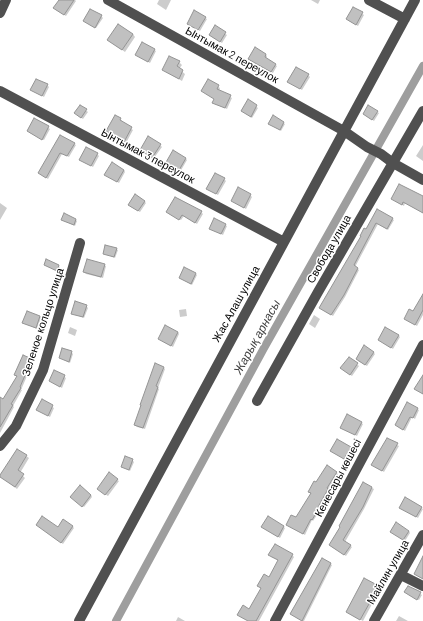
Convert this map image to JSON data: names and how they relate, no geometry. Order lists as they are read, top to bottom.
{
  "streets": {
    "street": [
      "Ынтымак 2 переулок",
      "Ынтымак 3 переулок",
      "Свобода улица",
      "Жас Алаш улица",
      "Зеленое кольцо улица",
      "Кенесары көшесі",
      "Майлин улица"
    ]
  },
  "crossings": [
    ["Ынтымак 2 переулок", "Свобода улица"],
    ["Ынтымак 2 переулок", "Жас Алаш улица"],
    ["Ынтымак 3 переулок", "Жас Алаш улица"]
  ],
  "water": ["Жарық арнасы"]
}
